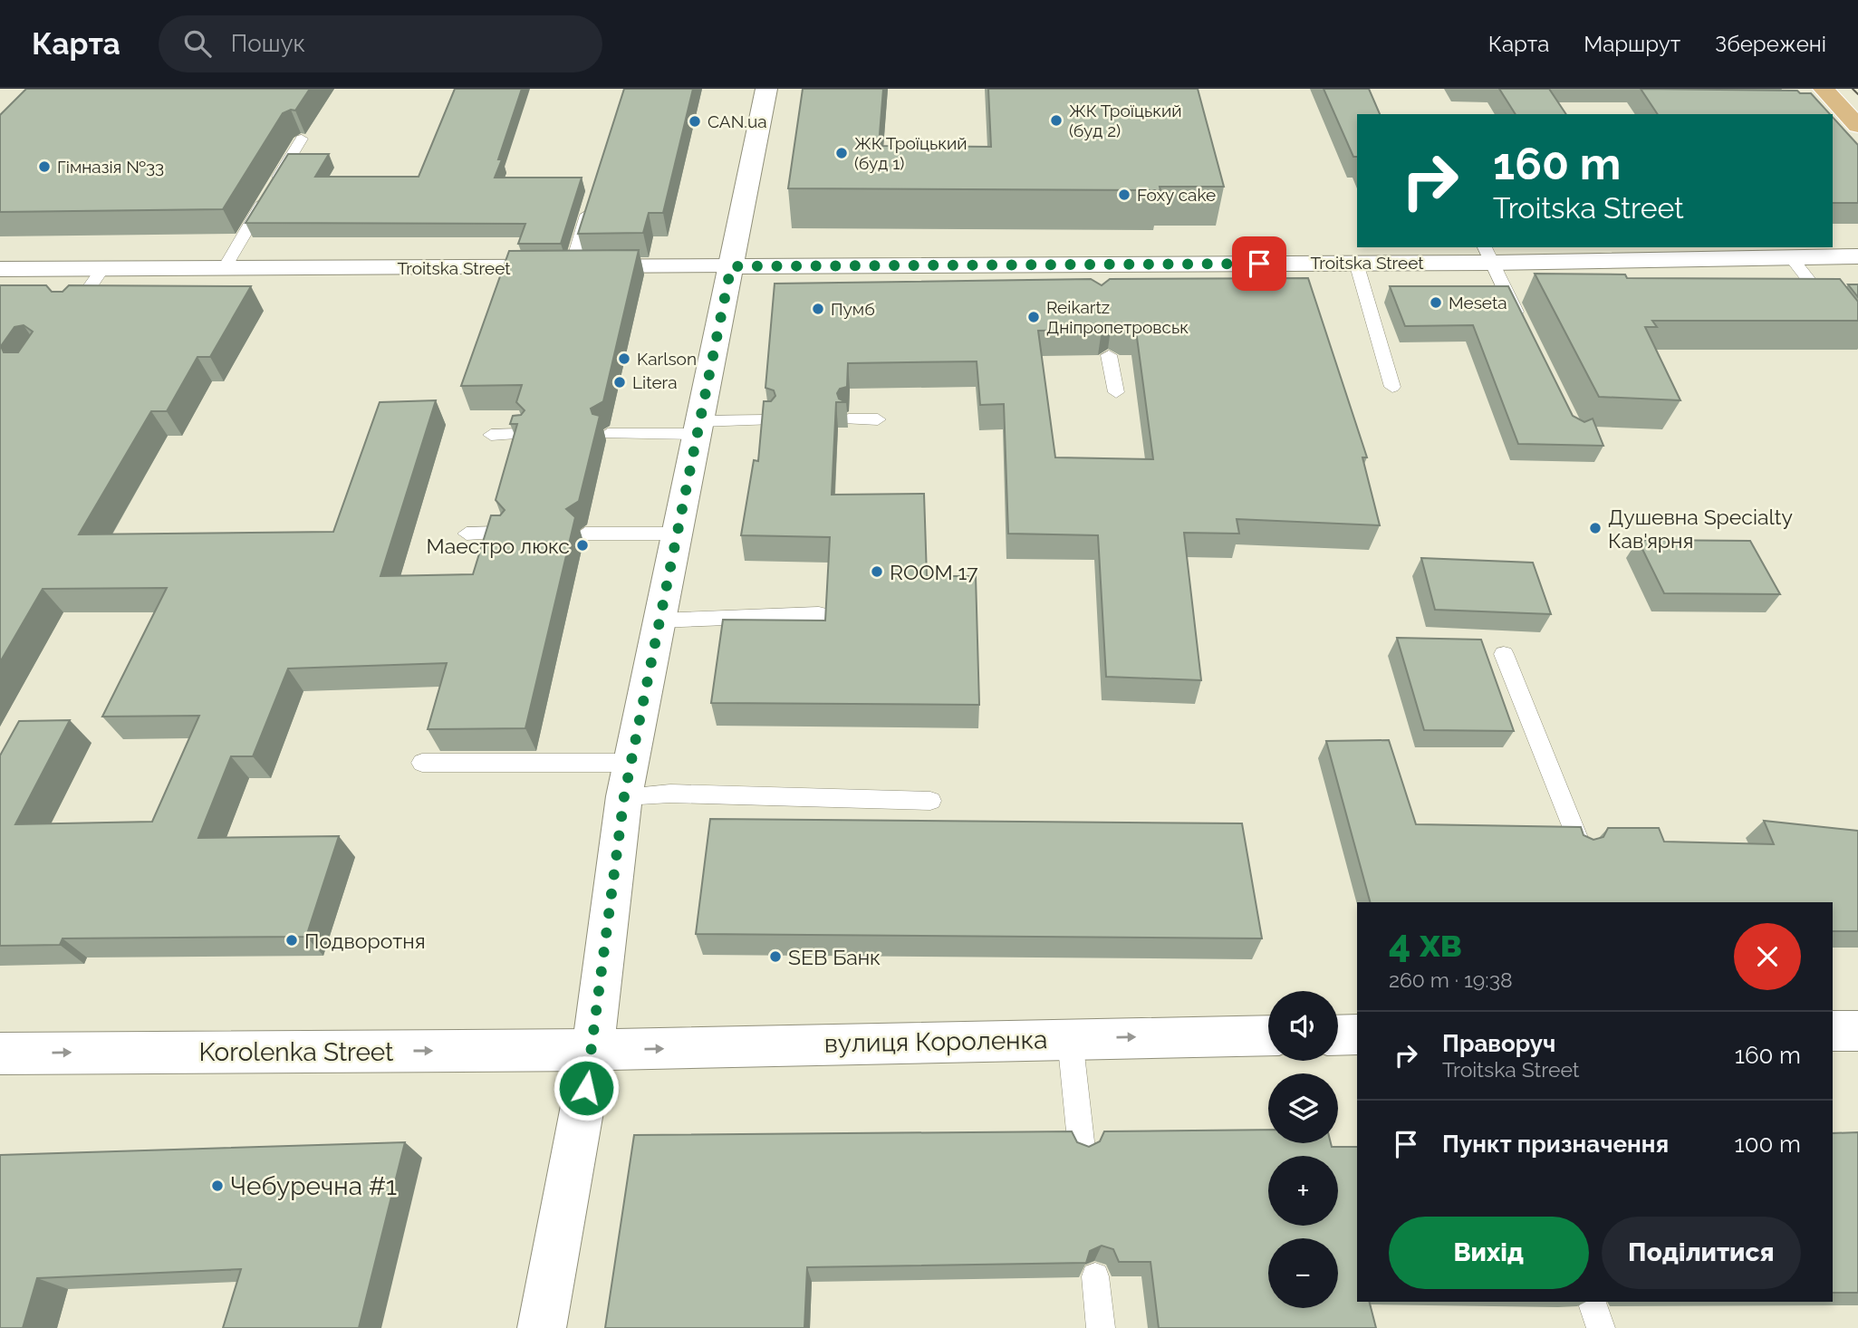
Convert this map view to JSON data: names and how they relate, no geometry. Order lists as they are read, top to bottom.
{
  "streets": {
    "street": ["Troitska Street", "вулиця Короленка", "Korolenka Street"]
  },
  "crossings": [
    ["вулиця Короленка", "Korolenka Street"]
  ],
  "one_way": ["вулиця Короленка", "Korolenka Street"],
  "places": [
    "ЖК Троїцький (буд 2)",
    "CAN.ua",
    "ЖК Троїцький (буд 1)",
    "Гімназія №33",
    "Foxy cake",
    "Meseta",
    "Пумб",
    "Reikartz Дніпропетровськ",
    "Karlson",
    "Litera",
    "Душевна Specialty Кав'ярня",
    "Маестро люкс",
    "ROOM 17",
    "Подворотня",
    "SEB Банк",
    "Чебуречна #1"
  ],
  "page": {
    "header": "Карта",
    "search": "Пошук",
    "nav": ["Карта", "Маршрут", "Збережені"],
    "turn": ["160 m", "Troitska Street"],
    "heading": ["4 хв", "260 m · 19:38"],
    "map_buttons": ["+", "−"],
    "list": [
      {
        "name": "Праворуч",
        "note": "Troitska Street",
        "value": "160 m"
      },
      {
        "name": "Пункт призначення",
        "value": "100 m"
      }
    ],
    "buttons": ["Вихід", "Поділитися"]
  }
}
